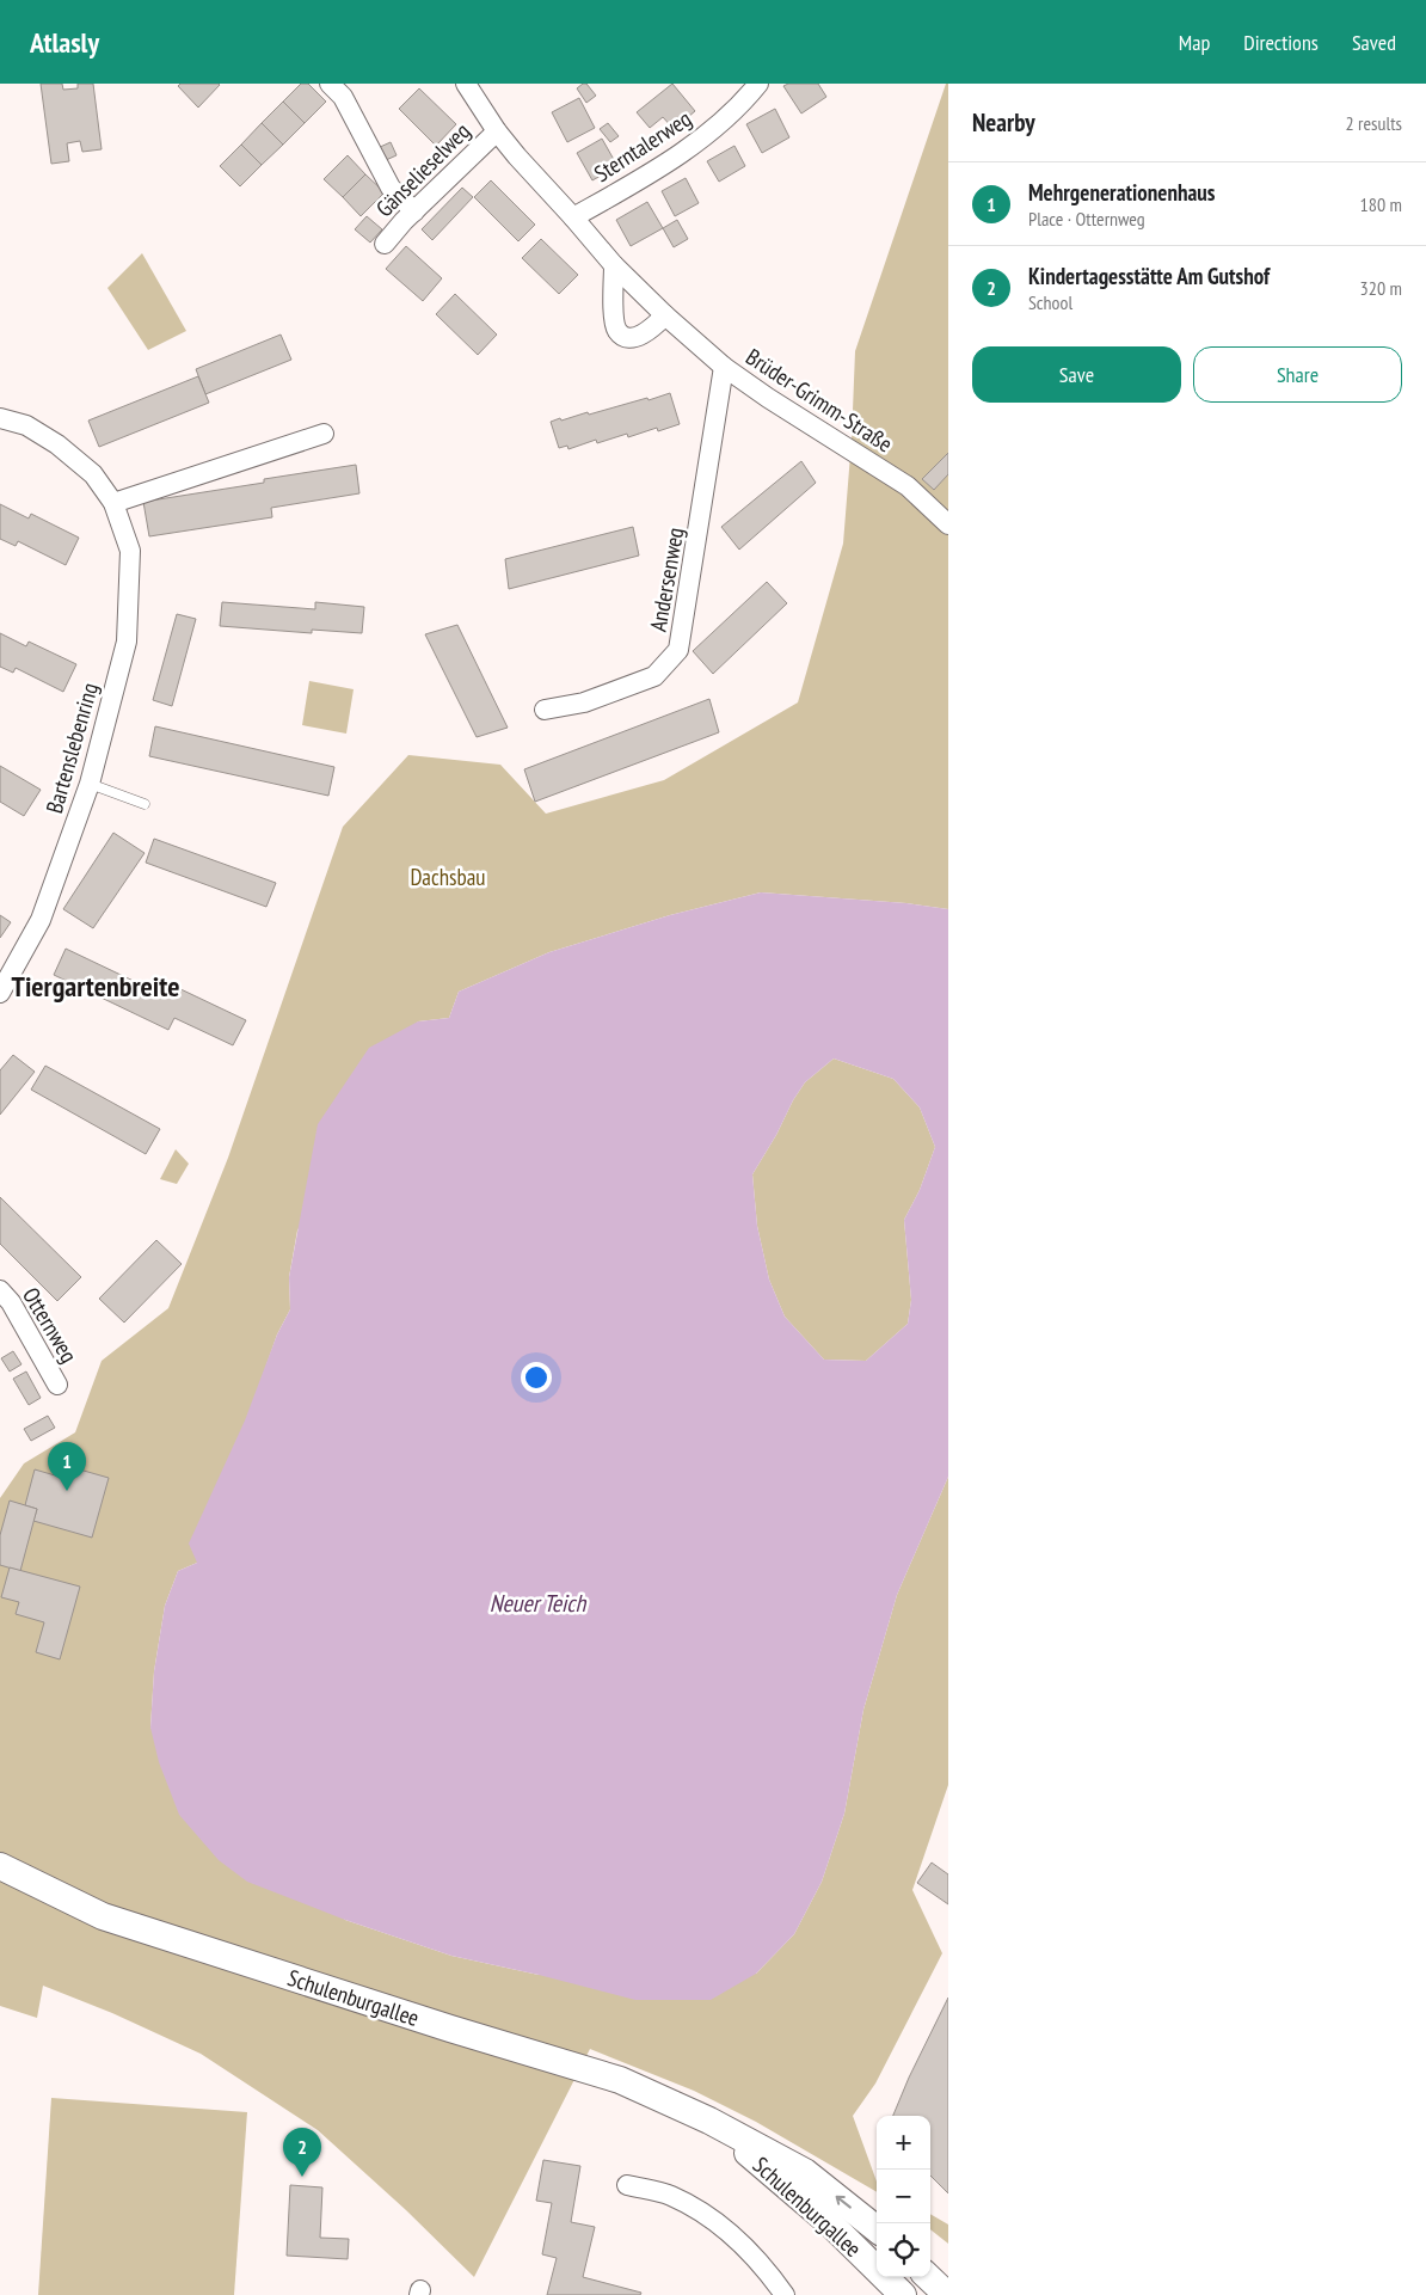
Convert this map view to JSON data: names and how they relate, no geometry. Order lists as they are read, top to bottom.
{
  "streets": {
    "street": [
      "Sterntalerweg",
      "Gänselieselweg",
      "Brüder-Grimm-Straße",
      "Andersenweg",
      "Bartenslebenring",
      "Otternweg",
      "Schulenburgallee"
    ]
  },
  "crossings": [
    ["Sterntalerweg", "Brüder-Grimm-Straße"],
    ["Gänselieselweg", "Brüder-Grimm-Straße"],
    ["Brüder-Grimm-Straße", "Andersenweg"]
  ],
  "districts": ["Tiergartenbreite"],
  "water": ["Neuer Teich"],
  "parks": ["Dachsbau"],
  "page": {
    "header": "Atlasly",
    "nav": ["Map", "Directions", "Saved"],
    "heading": ["Nearby", "2 results"],
    "list": [
      {
        "mark": "1",
        "name": "Mehrgenerationenhaus",
        "note": "Place · Otternweg",
        "value": "180 m"
      },
      {
        "mark": "2",
        "name": "Kindertagesstätte Am Gutshof",
        "note": "School",
        "value": "320 m"
      }
    ],
    "buttons": ["Save", "Share"],
    "pins": ["1", "2"],
    "map_buttons": ["+", "−"]
  }
}
